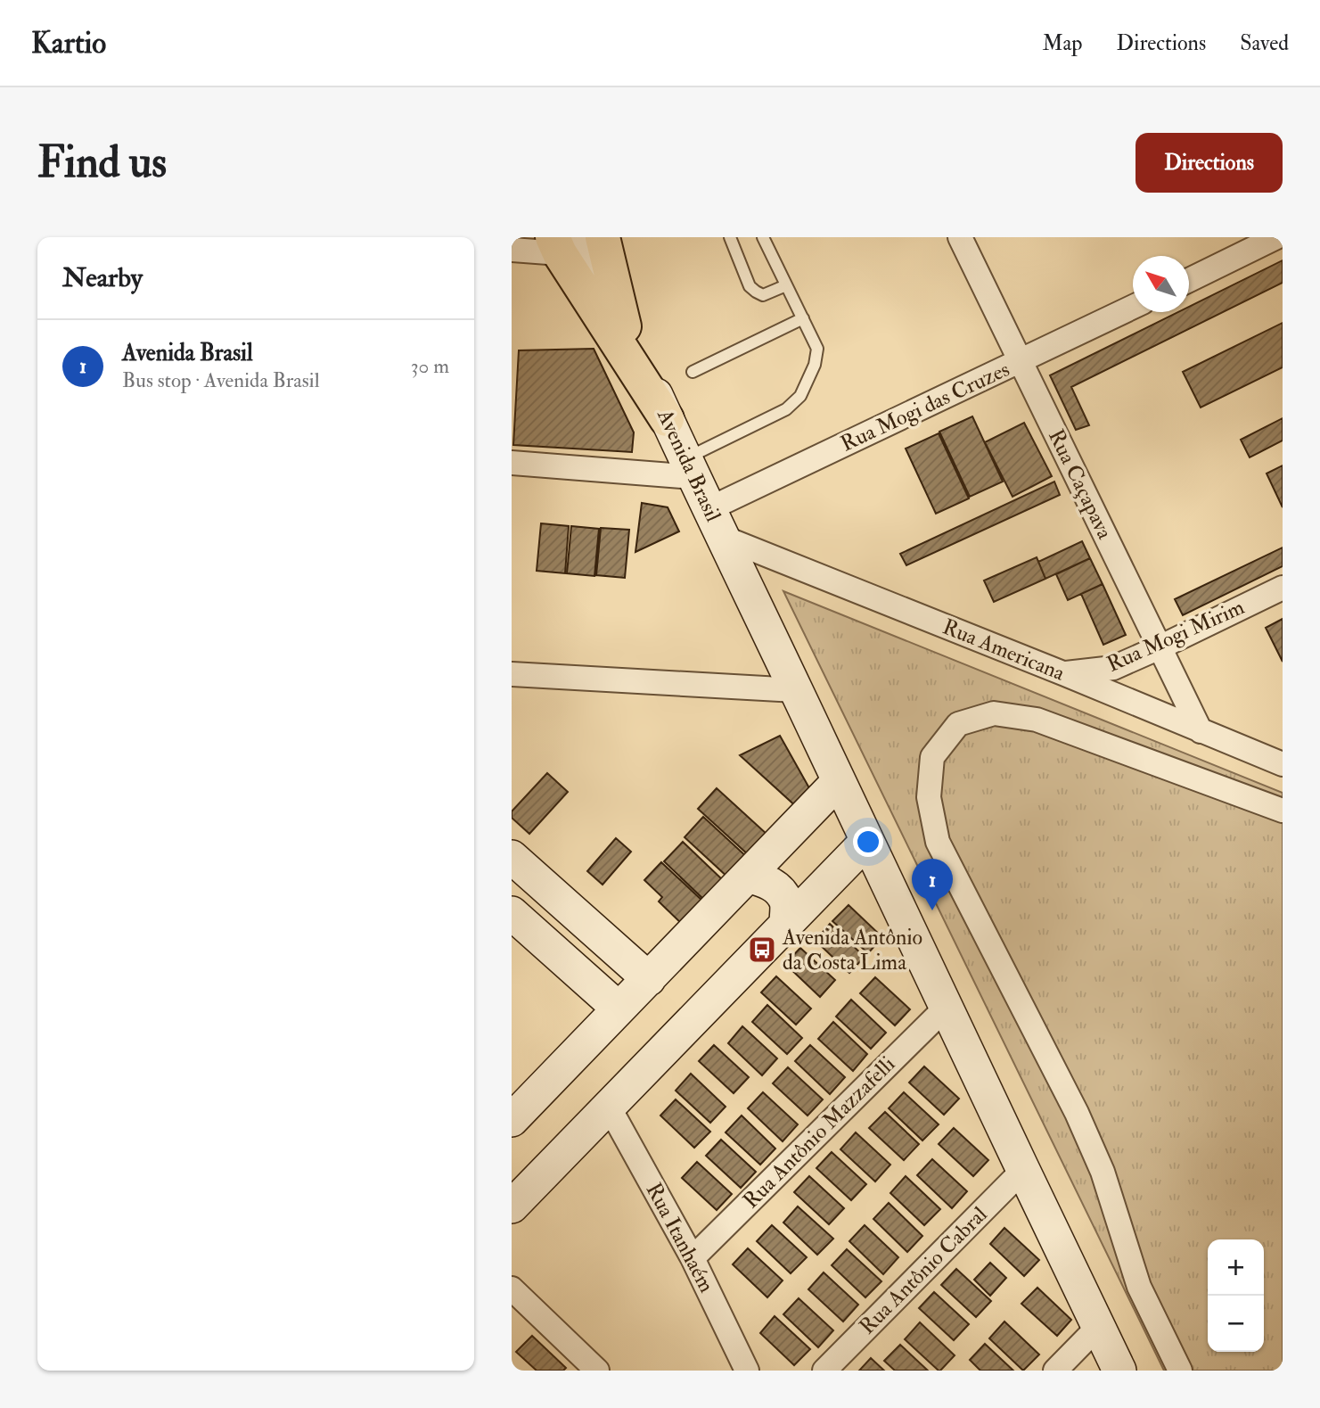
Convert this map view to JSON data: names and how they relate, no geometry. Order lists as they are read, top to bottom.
{
  "streets": {
    "street": [
      "Rua Mogi das Cruzes",
      "Avenida Brasil",
      "Rua Caçapava",
      "Rua Mogi Mirim",
      "Rua Americana",
      "Rua Antônio Mazzafelli",
      "Rua Itanhaém",
      "Rua Antônio Cabral"
    ]
  },
  "crossings": [
    ["Rua Mogi das Cruzes", "Avenida Brasil"],
    ["Rua Mogi das Cruzes", "Rua Caçapava"],
    ["Avenida Brasil", "Rua Americana"],
    ["Avenida Brasil", "Rua Antônio Mazzafelli"],
    ["Avenida Brasil", "Rua Antônio Cabral"],
    ["Rua Caçapava", "Rua Mogi Mirim"],
    ["Rua Caçapava", "Rua Americana"],
    ["Rua Mogi Mirim", "Rua Americana"],
    ["Rua Antônio Mazzafelli", "Rua Itanhaém"]
  ],
  "places": {
    "bus stop": ["Avenida Antônio da Costa Lima"]
  },
  "north": "top left",
  "page": {
    "header": "Kartio",
    "nav": ["Map", "Directions", "Saved"],
    "buttons": "Directions",
    "title": "Find us",
    "heading": "Nearby",
    "list": [
      {
        "mark": "1",
        "name": "Avenida Brasil",
        "note": "Bus stop · Avenida Brasil",
        "value": "30 m"
      }
    ],
    "pins": "1",
    "map_buttons": ["+", "−"]
  }
}
